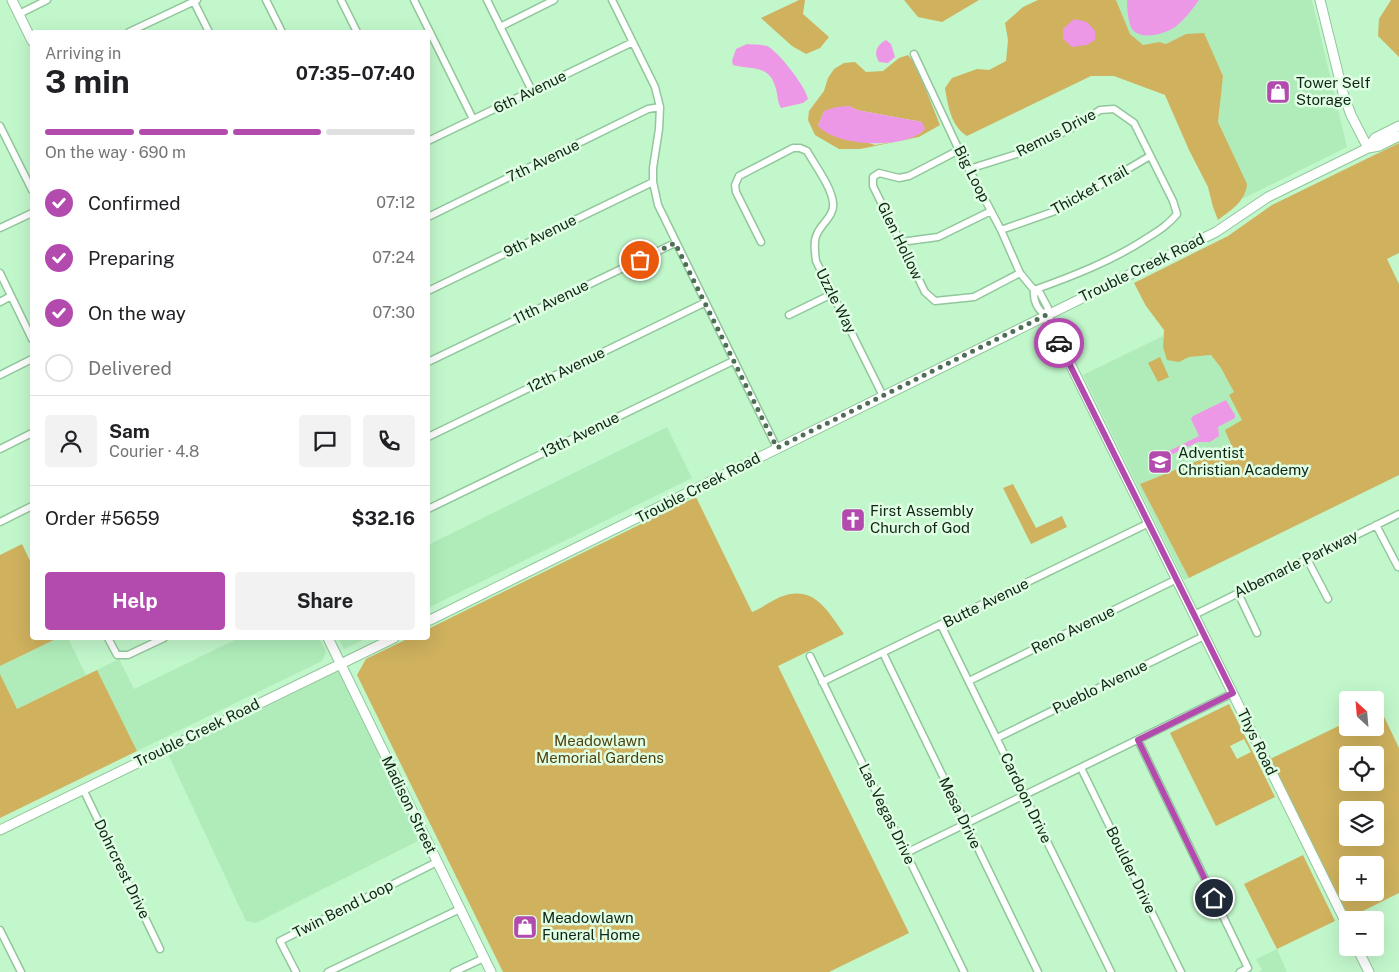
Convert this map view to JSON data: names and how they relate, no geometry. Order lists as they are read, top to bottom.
{
  "streets": {
    "street": [
      "6th Avenue",
      "Remus Drive",
      "7th Avenue",
      "Big Loop",
      "Thicket Trail",
      "9th Avenue",
      "Glen Hollow",
      "Trouble Creek Road",
      "Uzzle Way",
      "11th Avenue",
      "12th Avenue",
      "13th Avenue",
      "Albemarle Parkway",
      "Butte Avenue",
      "Reno Avenue",
      "Pueblo Avenue",
      "Thys Road",
      "Cardoon Drive",
      "Madison Street",
      "Mesa Drive",
      "Las Vegas Drive",
      "Dohrcrest Drive",
      "Boulder Drive",
      "Twin Bend Loop"
    ]
  },
  "crossings": [
    ["Remus Drive", "Big Loop"],
    ["Remus Drive", "Thicket Trail"],
    ["Big Loop", "Thicket Trail"],
    ["Big Loop", "Glen Hollow"],
    ["Big Loop", "Trouble Creek Road"],
    ["Big Loop", "Thys Road"],
    ["Trouble Creek Road", "Uzzle Way"],
    ["Trouble Creek Road", "Thys Road"],
    ["Trouble Creek Road", "Madison Street"],
    ["Trouble Creek Road", "Dohrcrest Drive"],
    ["Albemarle Parkway", "Thys Road"],
    ["Butte Avenue", "Thys Road"],
    ["Butte Avenue", "Cardoon Drive"],
    ["Butte Avenue", "Mesa Drive"],
    ["Butte Avenue", "Las Vegas Drive"],
    ["Reno Avenue", "Thys Road"],
    ["Reno Avenue", "Cardoon Drive"],
    ["Pueblo Avenue", "Thys Road"],
    ["Pueblo Avenue", "Cardoon Drive"],
    ["Madison Street", "Twin Bend Loop"]
  ],
  "parks": ["Meadowlawn Memorial Gardens"],
  "places": {
    "shop": ["Tower Self Storage", "Meadowlawn Funeral Home"],
    "school or university": ["Adventist Christian Academy"],
    "church": ["First Assembly Church of God"]
  },
  "north": "top left",
  "page": {
    "heading": ["3 min", "Arriving in", "07:35–07:40"],
    "panel": [
      "Sam",
      "Courier · 4.8",
      "Order #5659",
      "$32.16"
    ],
    "bar": "On the way · 690 m",
    "list": [
      ["Confirmed", "07:12"],
      ["Preparing", "07:24"],
      ["On the way", "07:30"],
      "Delivered"
    ],
    "buttons": ["Help", "Share"],
    "map_buttons": ["+", "−"]
  }
}
